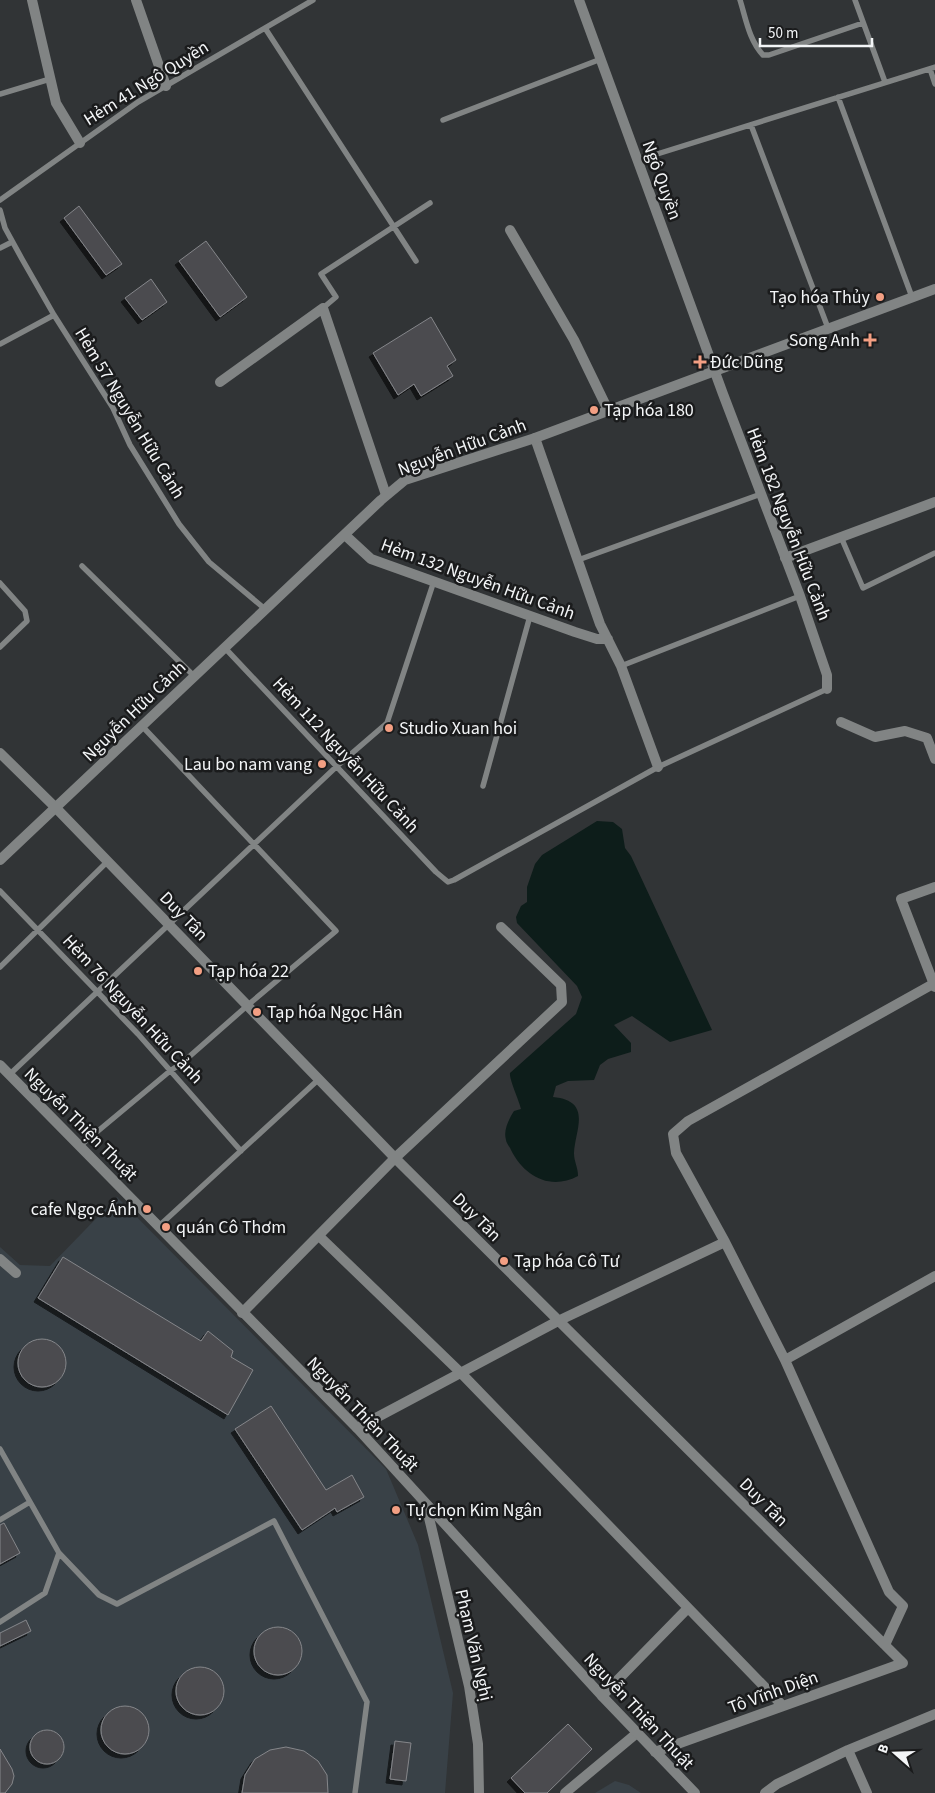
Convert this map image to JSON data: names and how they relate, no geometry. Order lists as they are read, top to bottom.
{
  "streets": {
    "street": [
      "Ngô Quyền",
      "Nguyễn Hữu Cảnh",
      "Hẻm 182 Nguyễn Hữu Cảnh",
      "Hẻm 132 Nguyễn Hữu Cảnh",
      "Duy Tân",
      "Nguyễn Thiện Thuật",
      "Phạm Văn Nghị",
      "Tô Vĩnh Diện"
    ],
    "lane": [
      "Hẻm 41 Ngô Quyền",
      "Hẻm 57 Nguyễn Hữu Cảnh",
      "Hẻm 112 Nguyễn Hữu Cảnh",
      "Hẻm 76 Nguyễn Hữu Cảnh"
    ]
  },
  "crossings": [
    ["Ngô Quyền", "Nguyễn Hữu Cảnh"],
    ["Ngô Quyền", "Hẻm 182 Nguyễn Hữu Cảnh"],
    ["Hẻm 57 Nguyễn Hữu Cảnh", "Nguyễn Hữu Cảnh"],
    ["Nguyễn Hữu Cảnh", "Hẻm 182 Nguyễn Hữu Cảnh"],
    ["Nguyễn Hữu Cảnh", "Hẻm 132 Nguyễn Hữu Cảnh"],
    ["Nguyễn Hữu Cảnh", "Hẻm 112 Nguyễn Hữu Cảnh"],
    ["Nguyễn Hữu Cảnh", "Duy Tân"],
    ["Hẻm 132 Nguyễn Hữu Cảnh", "Hẻm 112 Nguyễn Hữu Cảnh"],
    ["Duy Tân", "Tô Vĩnh Diện"],
    ["Nguyễn Thiện Thuật", "Phạm Văn Nghị"],
    ["Nguyễn Thiện Thuật", "Tô Vĩnh Diện"]
  ],
  "places": {
    "other": [
      "Tạo hóa Thủy",
      "Tạp hóa 180",
      "Studio Xuan hoi",
      "Lau bo nam vang",
      "Tạp hóa 22",
      "Tạp hóa Ngọc Hân",
      "cafe Ngọc Ánh",
      "quán Cô Thơm",
      "Tạp hóa Cô Tư",
      "Tự chọn Kim Ngân"
    ],
    "health": ["Song Anh", "Đức Dũng"]
  },
  "scale_bar": "50 m",
  "north": "left"
}
